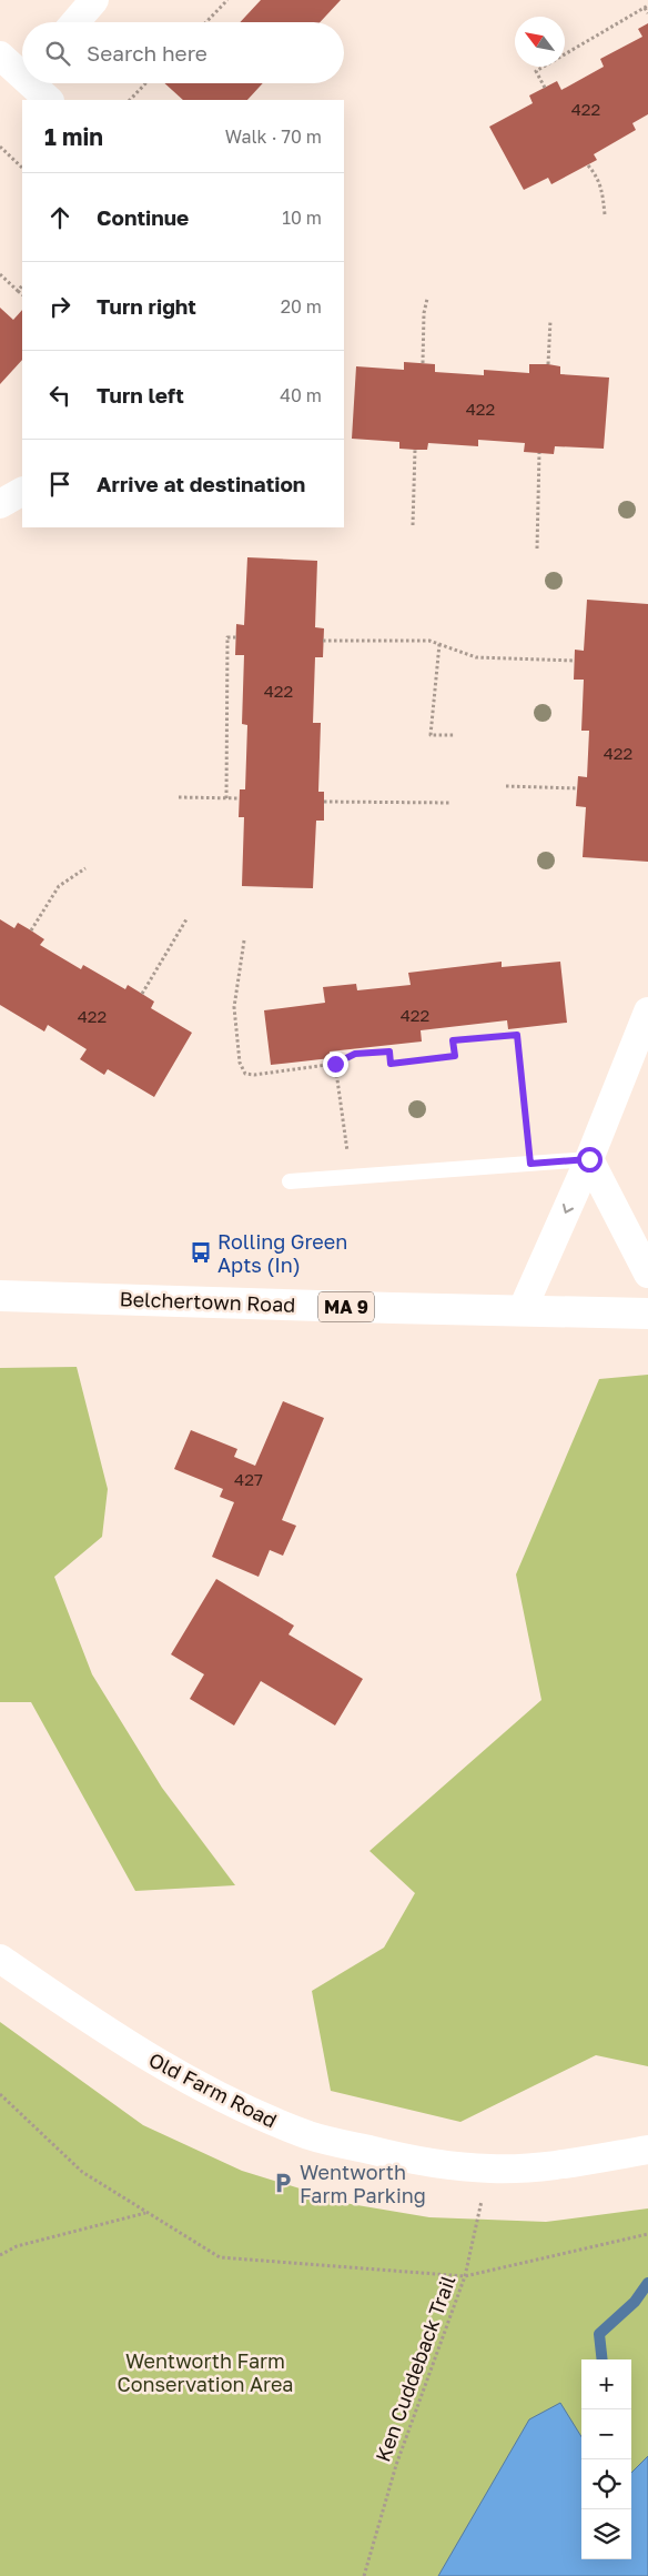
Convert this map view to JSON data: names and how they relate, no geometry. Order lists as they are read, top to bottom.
{
  "streets": {
    "highway": ["Belchertown Road", "MA 9"],
    "street": ["Old Farm Road"],
    "path": ["Ken Cuddeback Trail"]
  },
  "crossings": [
    ["Old Farm Road", "Ken Cuddeback Trail"]
  ],
  "parks": ["Wentworth Farm Conservation Area"],
  "places": {
    "bus stop": ["Rolling Green Apts (In)"],
    "parking": ["Wentworth Farm Parking"]
  },
  "house_numbers": [
    "422",
    "422",
    "422",
    "422",
    "422",
    "422",
    "427"
  ],
  "north": "top left",
  "page": {
    "search": "Search here",
    "heading": ["1 min", "Walk · 70 m"],
    "list": [
      ["Continue", "10 m"],
      ["Turn right", "20 m"],
      ["Turn left", "40 m"],
      "Arrive at destination"
    ],
    "map_buttons": ["+", "−"]
  }
}
